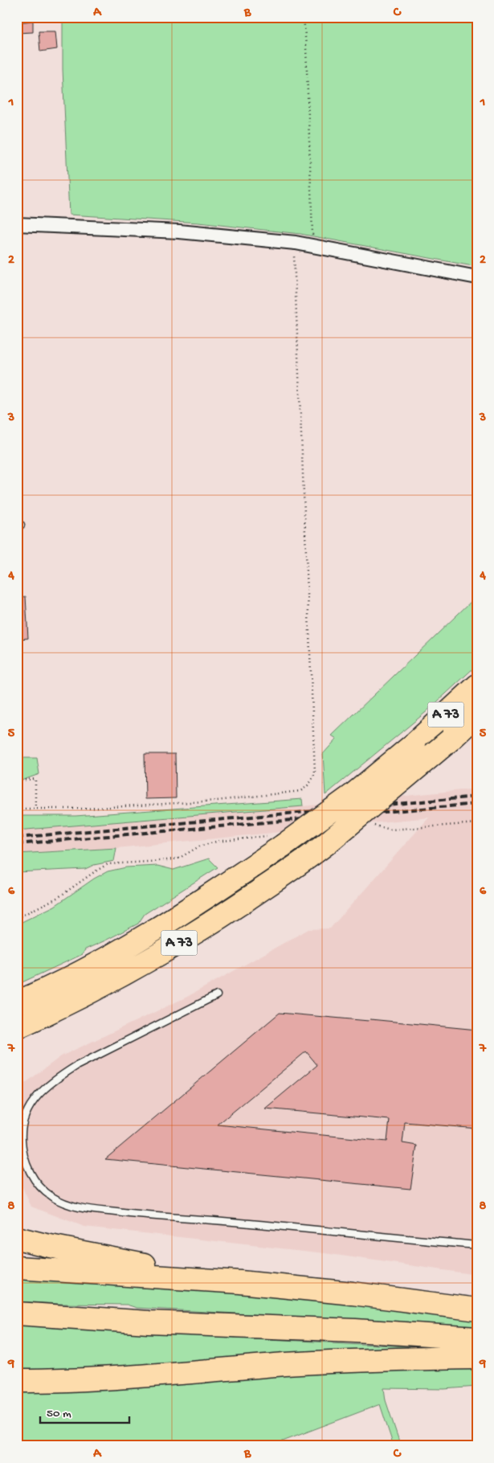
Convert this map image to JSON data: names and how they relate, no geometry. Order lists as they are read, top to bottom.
{
  "streets": {
    "highway": ["A 73"]
  },
  "scale_bar": "50 m",
  "grid": {
    "columns": ["A", "B", "C"],
    "rows": [
      "1",
      "2",
      "3",
      "4",
      "5",
      "6",
      "7",
      "8",
      "9"
    ]
  }
}
